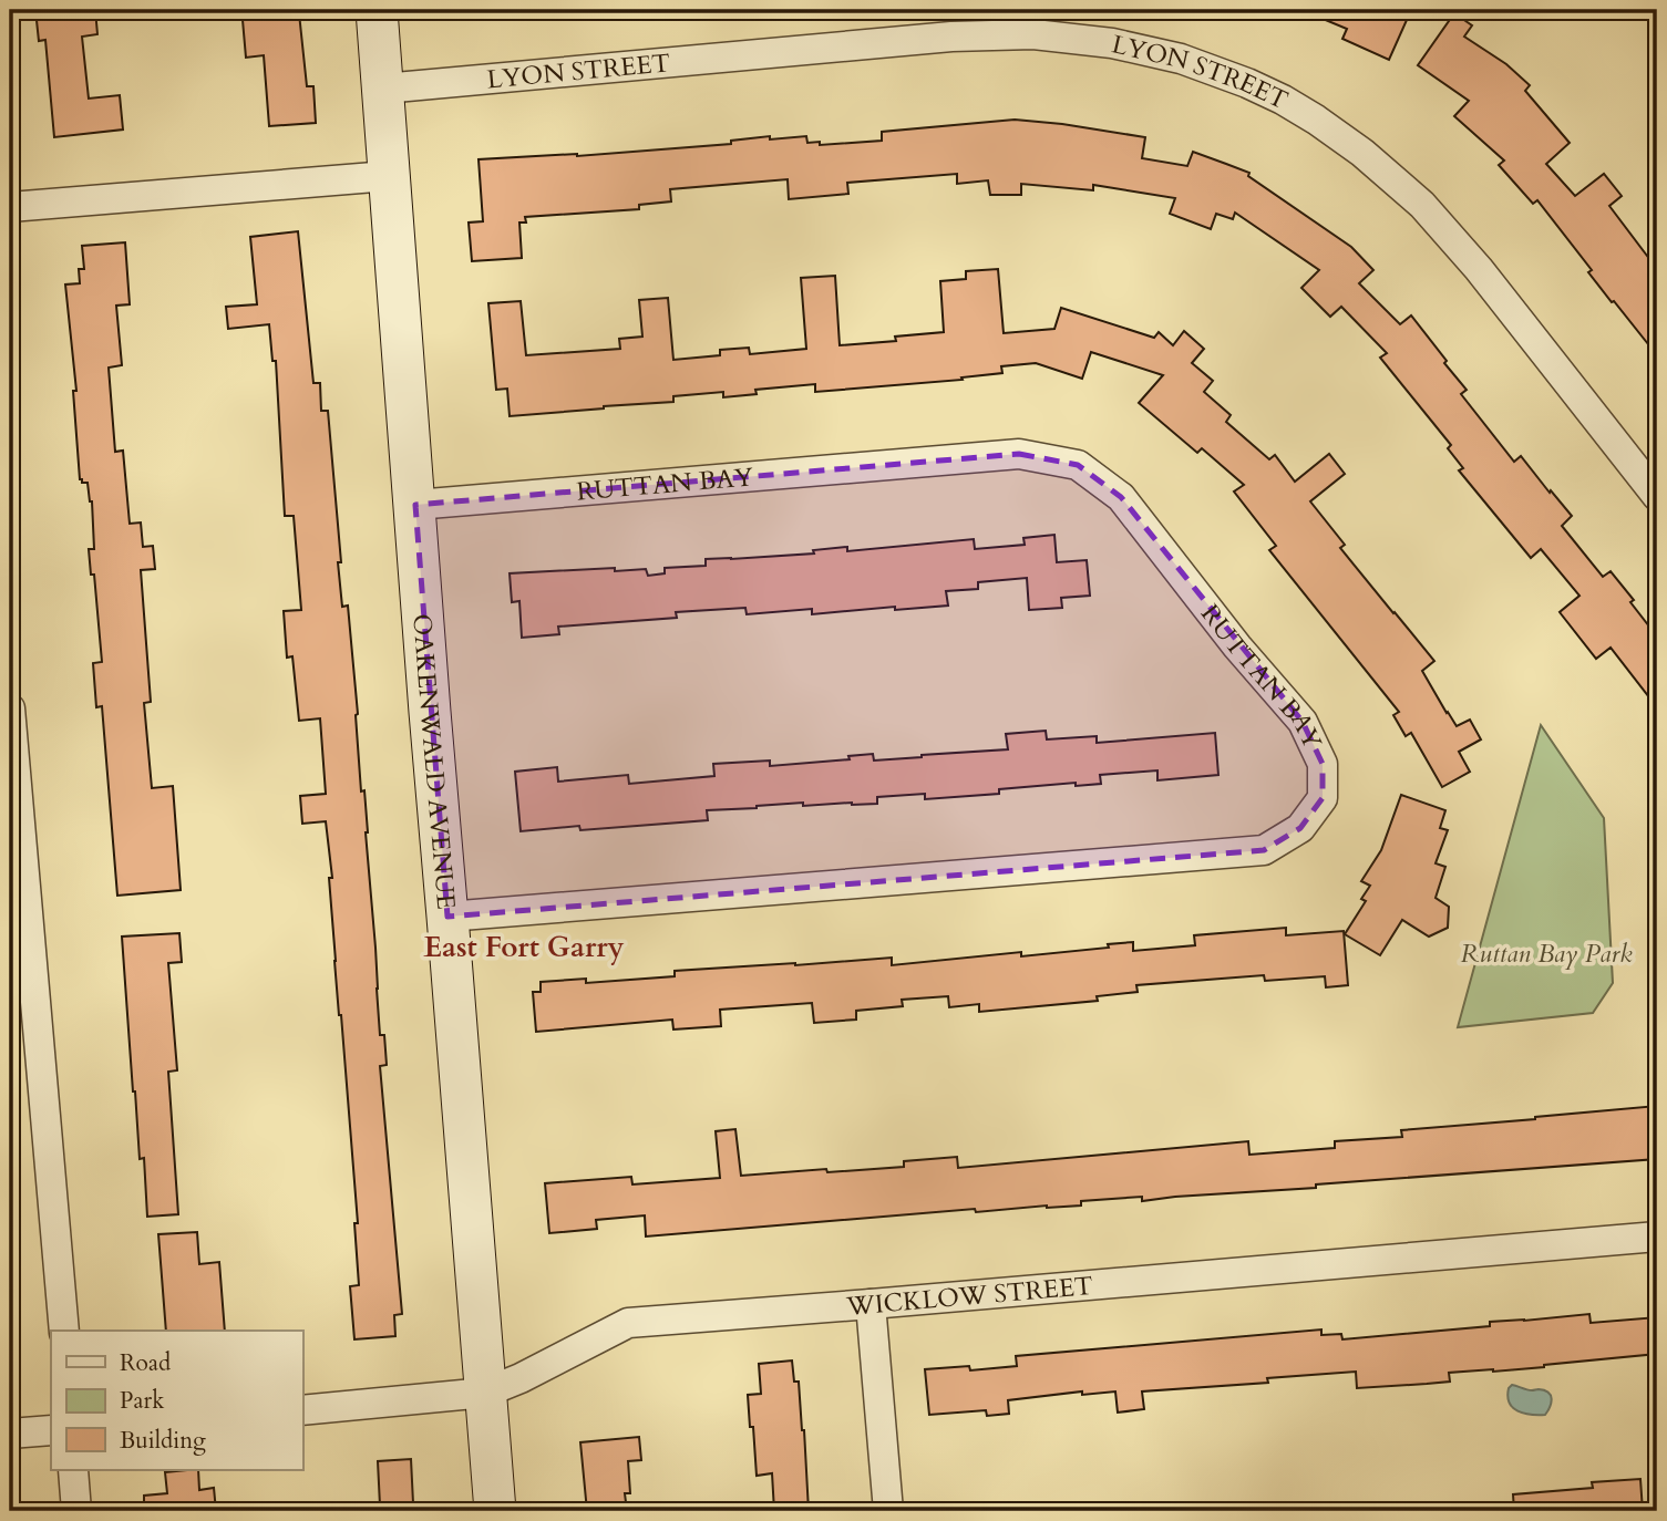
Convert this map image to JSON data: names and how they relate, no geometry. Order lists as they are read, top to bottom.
{
  "streets": {
    "street": [
      "LYON STREET",
      "RUTTAN BAY",
      "OAKENWALD AVENUE",
      "WICKLOW STREET"
    ]
  },
  "crossings": [
    ["LYON STREET", "OAKENWALD AVENUE"],
    ["RUTTAN BAY", "OAKENWALD AVENUE"],
    ["OAKENWALD AVENUE", "WICKLOW STREET"]
  ],
  "districts": ["East Fort Garry"],
  "parks": ["Ruttan Bay Park"],
  "legend": ["Road", "Park", "Building"]
}
